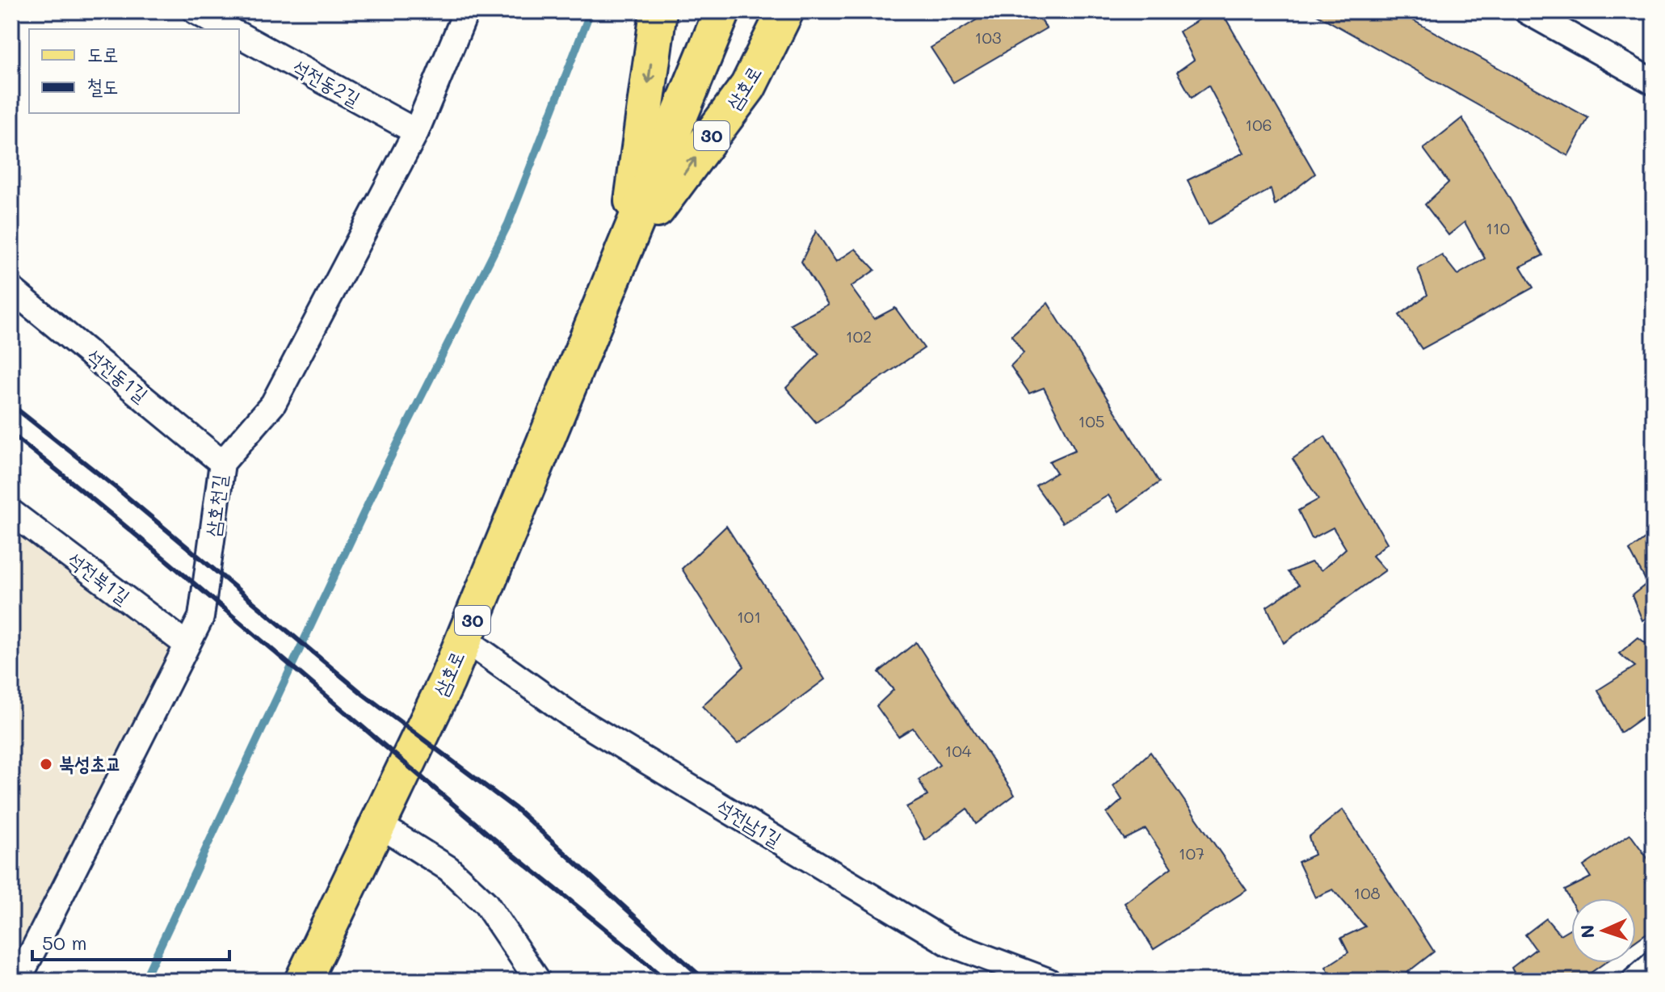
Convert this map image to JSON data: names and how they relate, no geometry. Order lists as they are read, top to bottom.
{
  "streets": {
    "main road": ["삼호로", "30"],
    "street": [
      "석전동2길",
      "석전동1길",
      "삼호천길",
      "석전북1길",
      "석전남1길"
    ]
  },
  "crossings": [
    ["석전동2길", "삼호천길"],
    ["삼호로", "석전남1길"],
    ["석전동1길", "삼호천길"],
    ["삼호천길", "석전북1길"]
  ],
  "places": ["북성초교"],
  "house_numbers": [
    "103",
    "106",
    "110",
    "102",
    "105",
    "101",
    "104",
    "107",
    "108"
  ],
  "legend": ["도로", "철도"],
  "scale_bar": "50 m",
  "north": "left"
}
